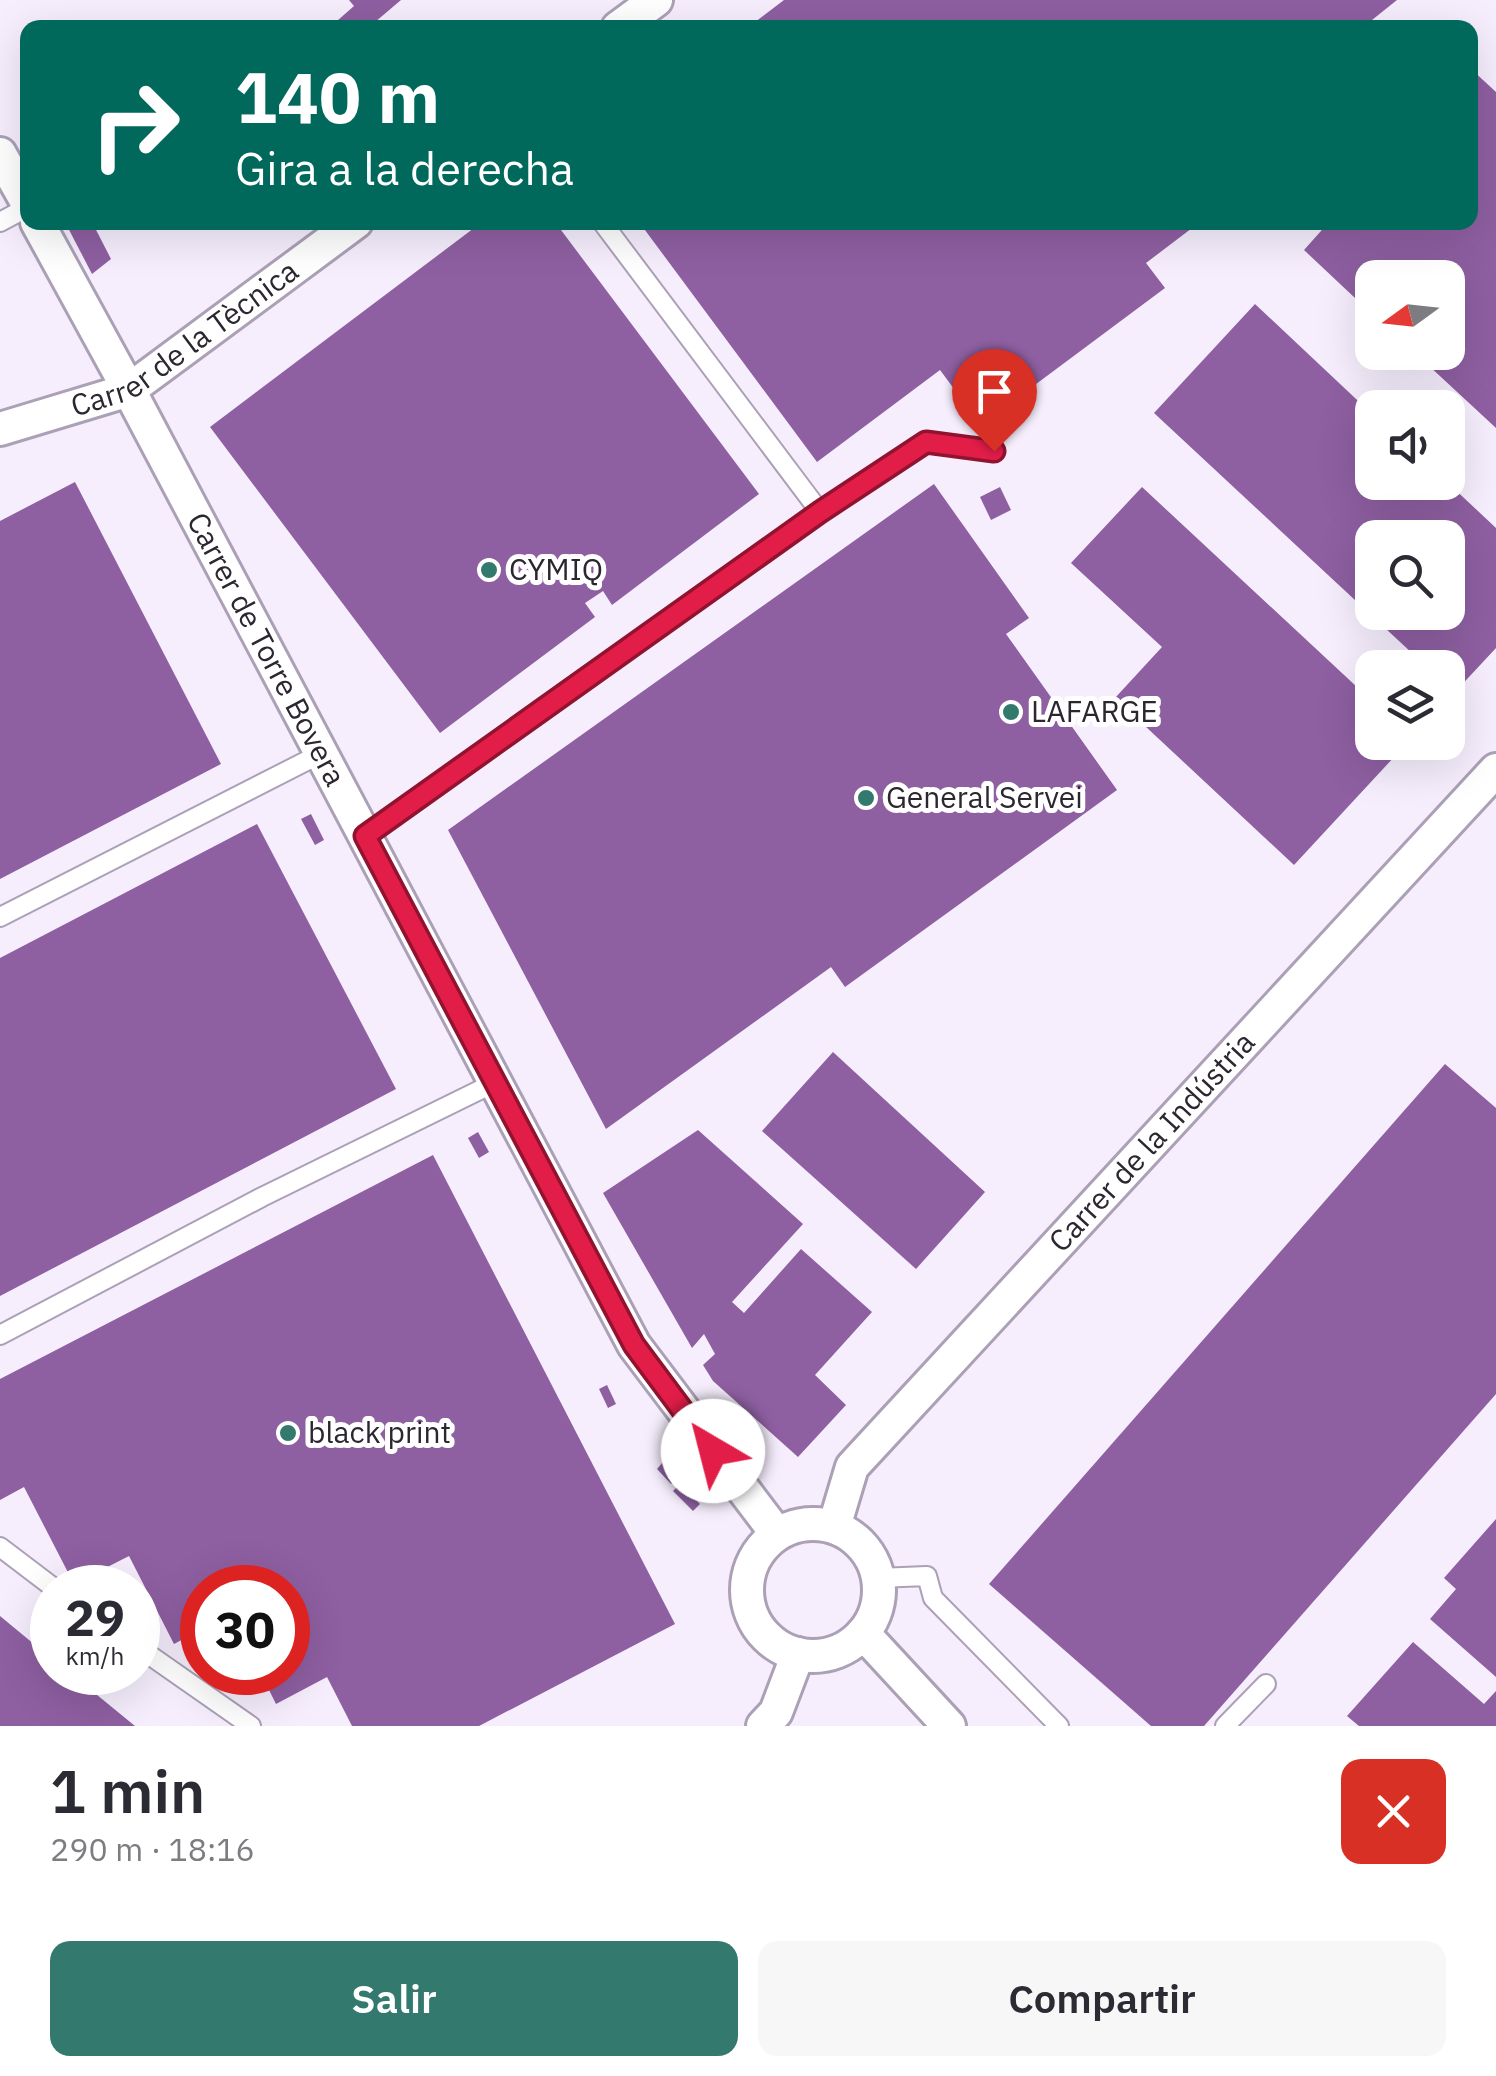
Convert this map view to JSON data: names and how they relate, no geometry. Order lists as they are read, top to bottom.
{
  "streets": {
    "street": ["Carrer de la Tècnica", "Carrer de Torre Bovera", "Carrer de la Indústria"]
  },
  "crossings": [
    ["Carrer de la Tècnica", "Carrer de Torre Bovera"],
    ["Carrer de Torre Bovera", "Carrer de la Indústria"]
  ],
  "places": [
    "CYMIQ",
    "LAFARGE",
    "General Servei",
    "black print"
  ],
  "north": "left",
  "page": {
    "turn": ["140 m", "Gira a la derecha"],
    "speed": "29 km/h",
    "limit": "30",
    "heading": ["1 min", "290 m · 18:16"],
    "buttons": ["Salir", "Compartir"]
  }
}
